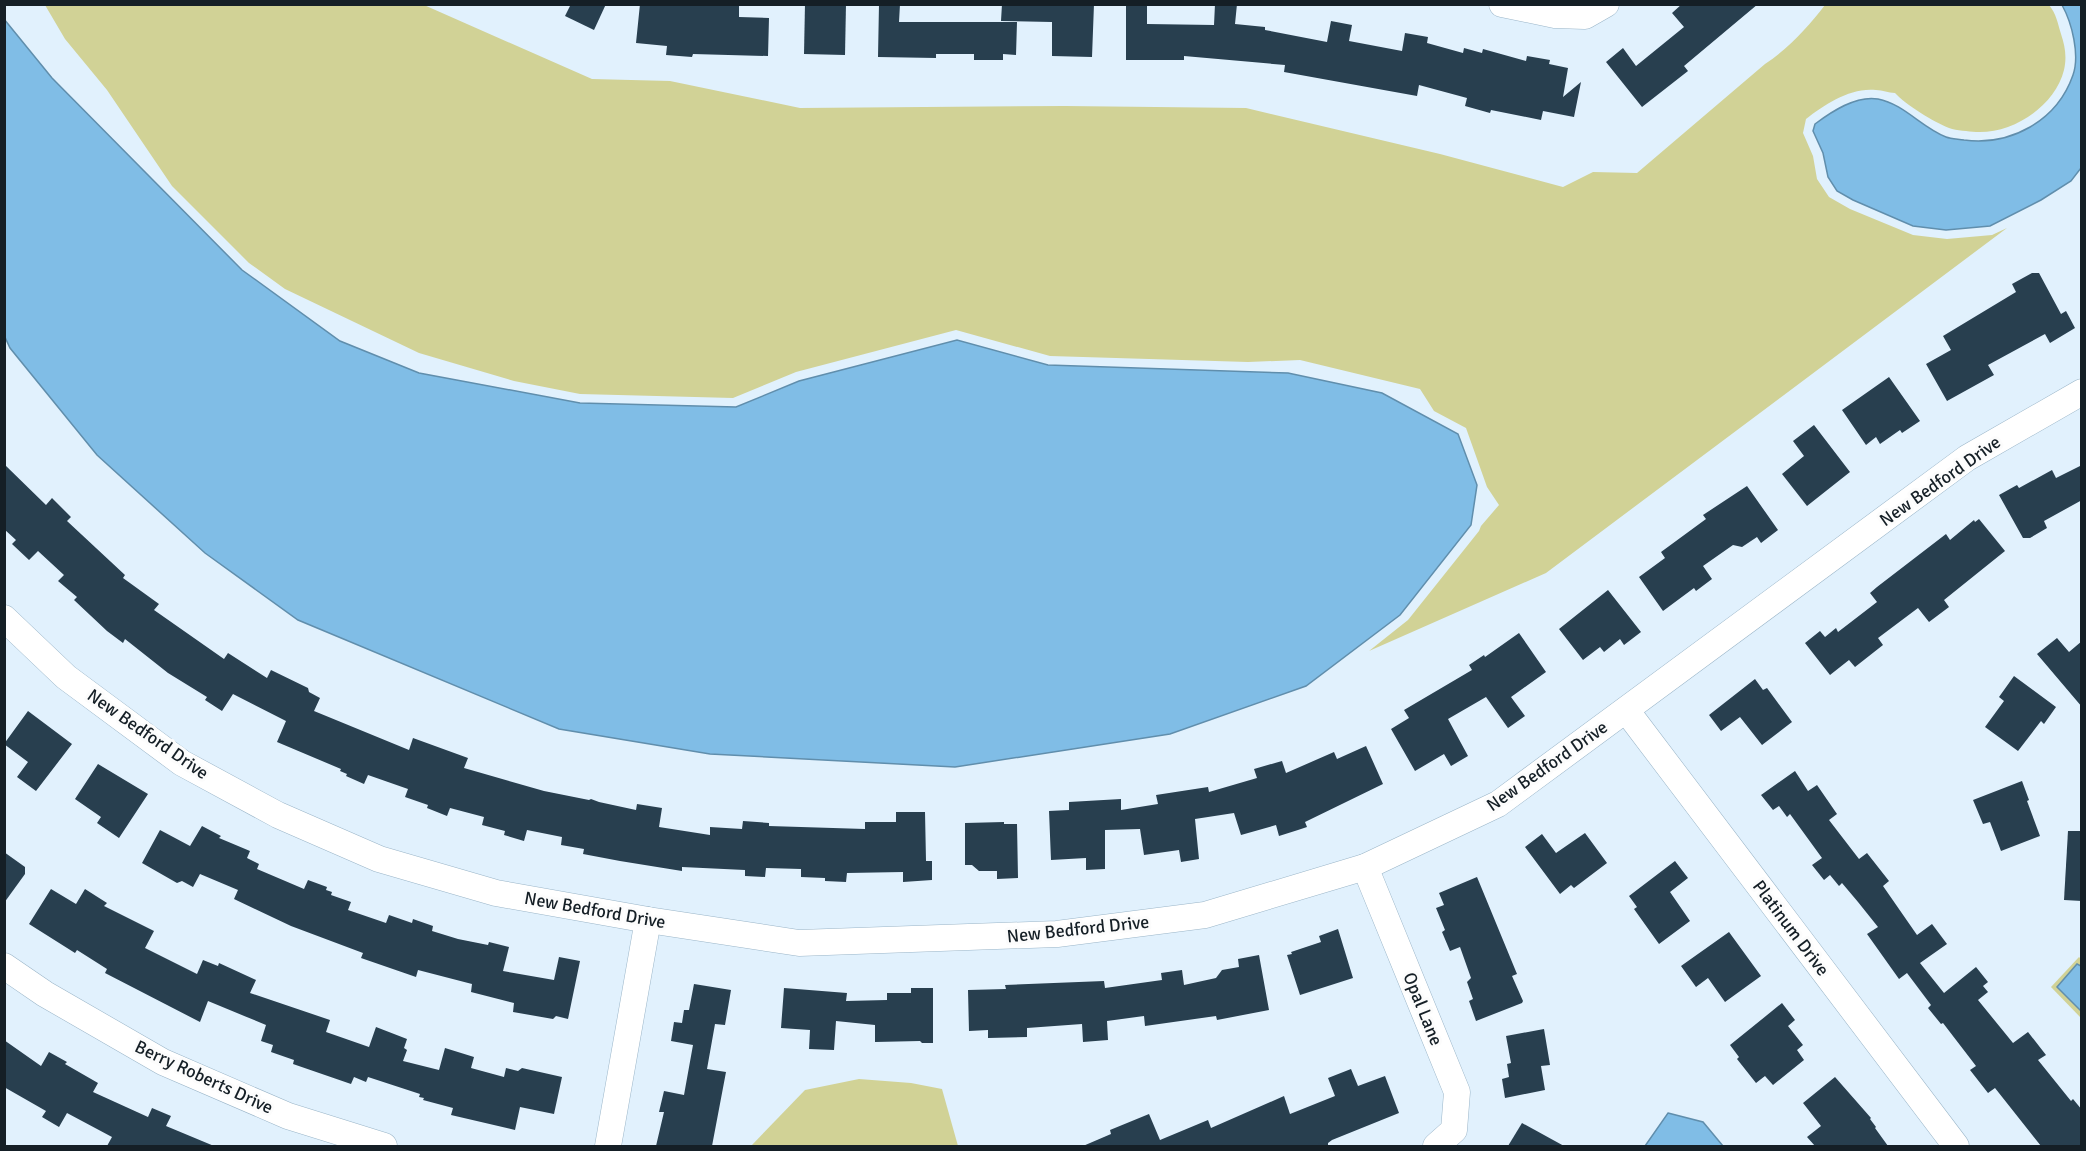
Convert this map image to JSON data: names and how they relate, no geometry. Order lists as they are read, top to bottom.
{
  "streets": {
    "street": [
      "New Bedford Drive",
      "Platinum Drive",
      "Opal Lane",
      "Berry Roberts Drive"
    ]
  },
  "crossings": [
    ["New Bedford Drive", "Platinum Drive"],
    ["New Bedford Drive", "Opal Lane"]
  ]
}
